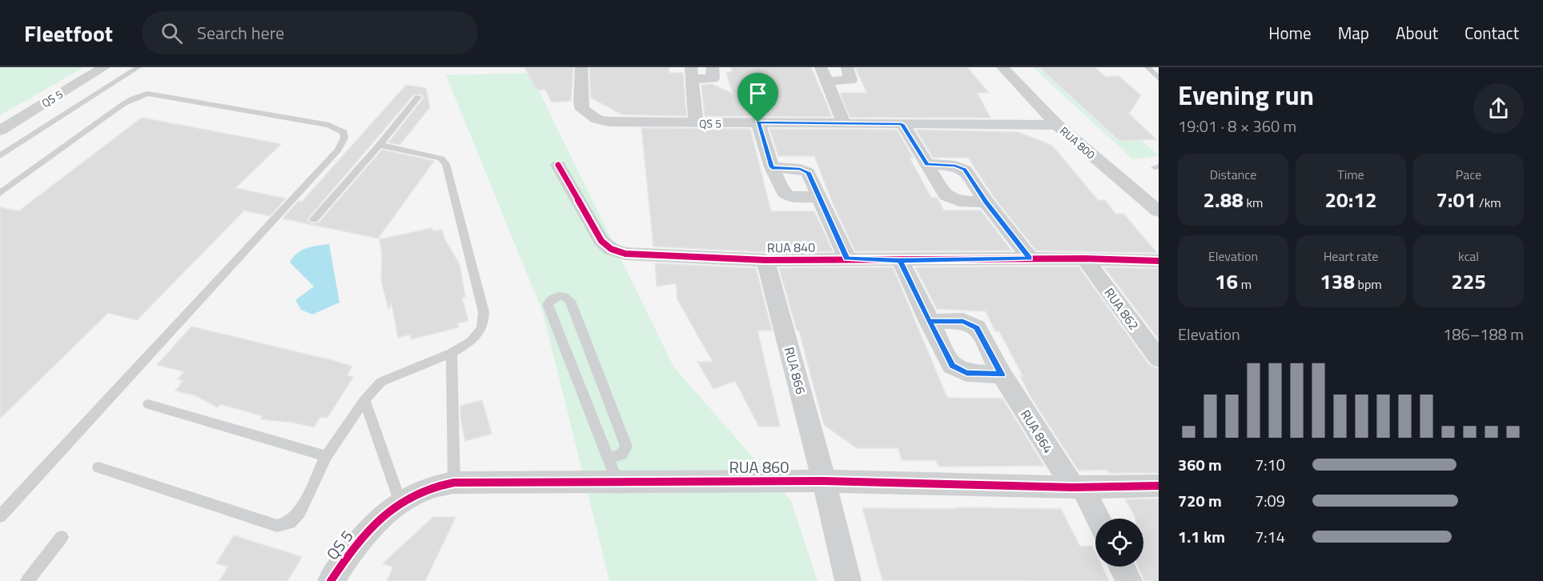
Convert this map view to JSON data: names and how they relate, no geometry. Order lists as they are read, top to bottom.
{
  "streets": {
    "street": [
      "QS 5",
      "RUA 800",
      "RUA 840",
      "RUA 862",
      "RUA 866",
      "RUA 864",
      "RUA 860"
    ]
  },
  "crossings": [
    ["QS 5", "RUA 800"],
    ["QS 5", "RUA 860"],
    ["RUA 840", "RUA 862"],
    ["RUA 840", "RUA 866"],
    ["RUA 866", "RUA 860"],
    ["RUA 864", "RUA 860"]
  ],
  "page": {
    "header": "Fleetfoot",
    "search": "Search here",
    "nav": [
      "Home",
      "Map",
      "About",
      "Contact"
    ],
    "heading": ["Evening run", "19:01 · 8 × 360 m"],
    "stats": [
      ["Distance", "2.88 km"],
      ["Time", "20:12"],
      ["Pace", "7:01 /km"],
      ["Elevation", "16 m"],
      ["Heart rate", "138 bpm"],
      ["kcal", "225"]
    ],
    "chart": ["Elevation", "186–188 m"],
    "list": [
      {
        "name": "360 m",
        "note": "7:10"
      },
      {
        "name": "720 m",
        "note": "7:09"
      },
      {
        "name": "1.1 km",
        "note": "7:14"
      }
    ]
  }
}
